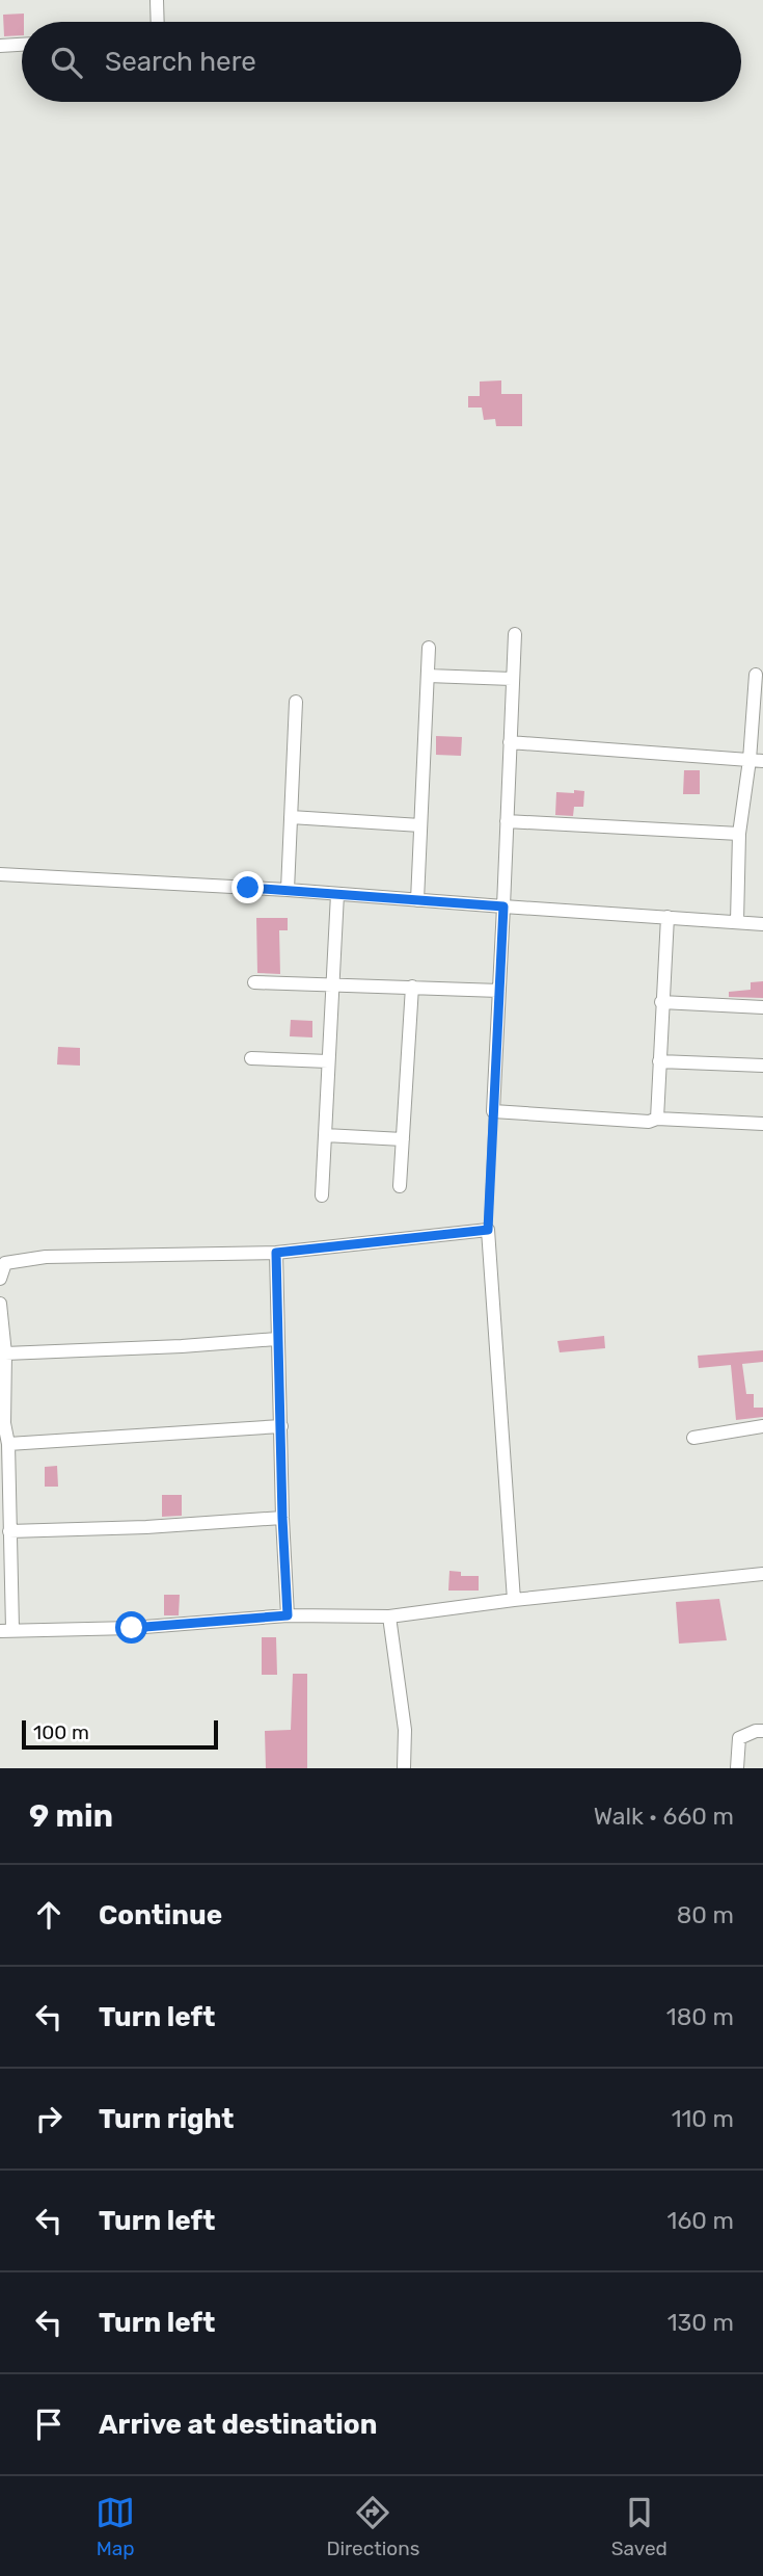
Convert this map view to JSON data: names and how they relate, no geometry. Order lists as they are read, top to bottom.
{
  "scale_bar": "100 m",
  "page": {
    "search": "Search here",
    "scale": "100 m",
    "heading": ["9 min", "Walk · 660 m"],
    "list": [
      ["Continue", "80 m"],
      ["Turn left", "180 m"],
      ["Turn right", "110 m"],
      ["Turn left", "160 m"],
      ["Turn left", "130 m"],
      "Arrive at destination"
    ],
    "nav": ["Map", "Directions", "Saved"]
  }
}
